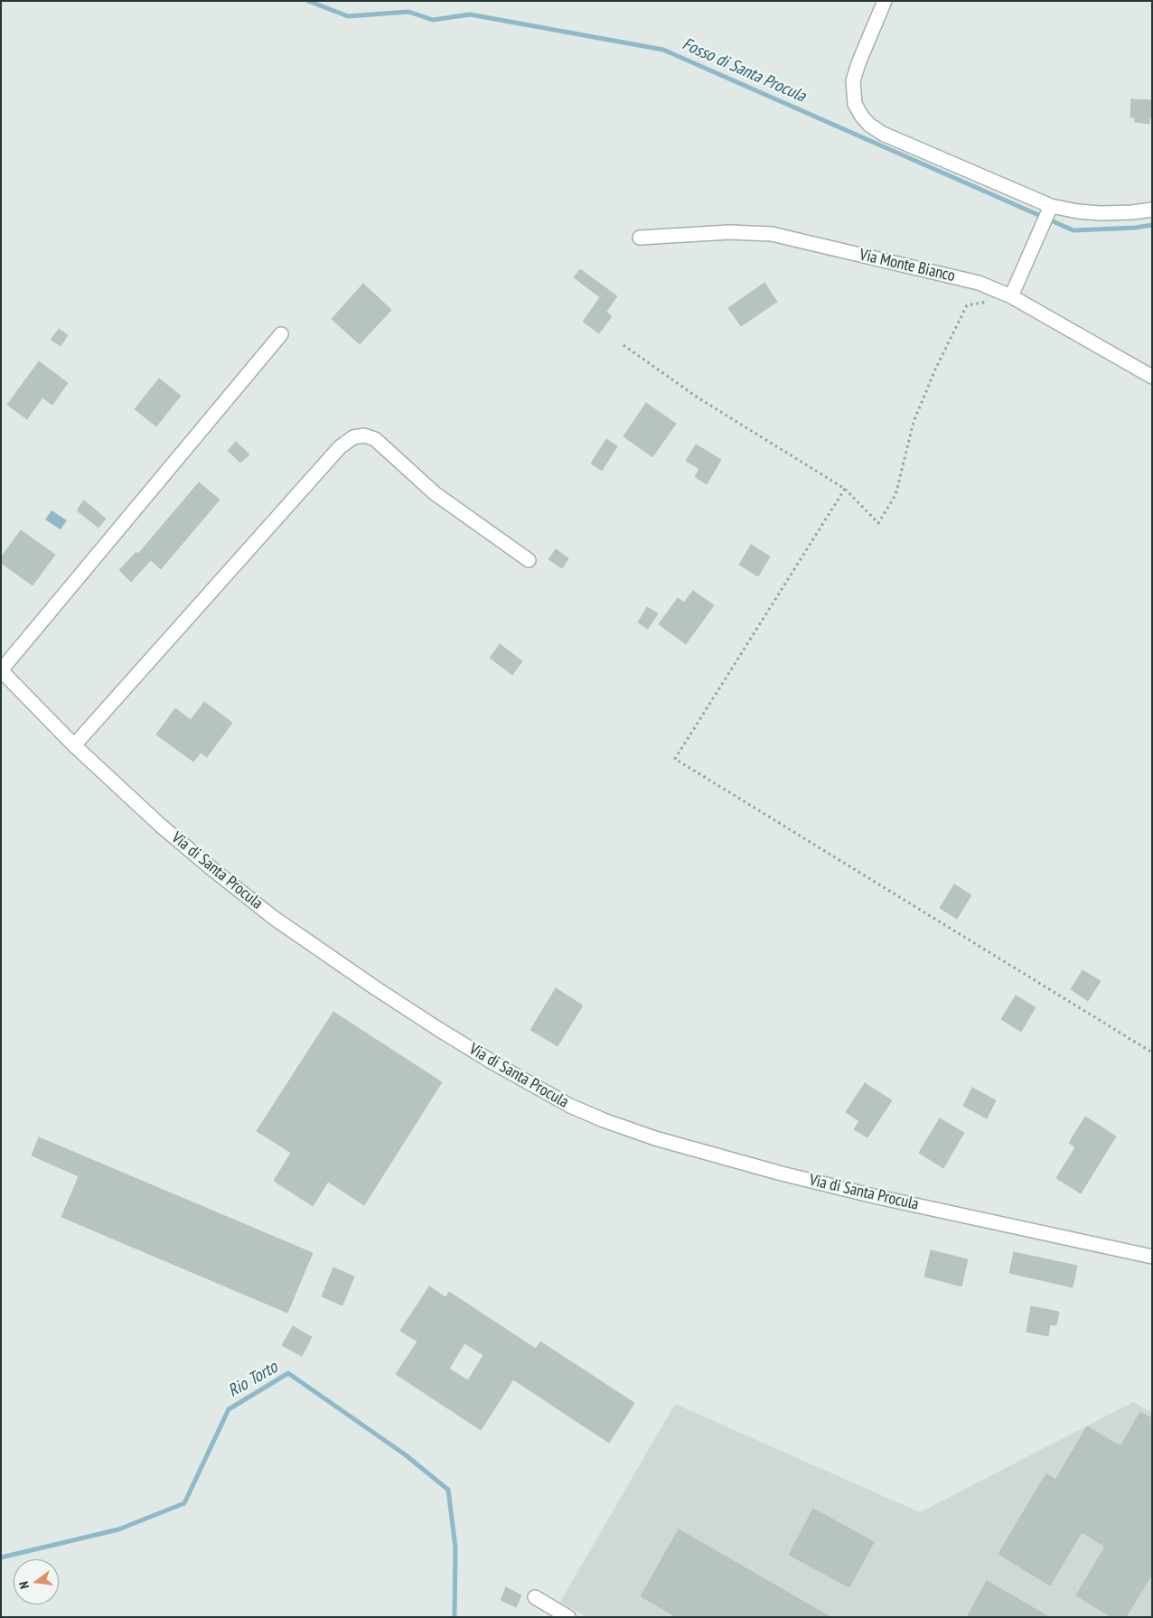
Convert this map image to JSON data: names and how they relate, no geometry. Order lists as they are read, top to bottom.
{
  "streets": {
    "street": ["Via Monte Bianco", "Via di Santa Procula"]
  },
  "water": ["Fosso di Santa Procula", "Rio Torto"],
  "north": "left"
}
